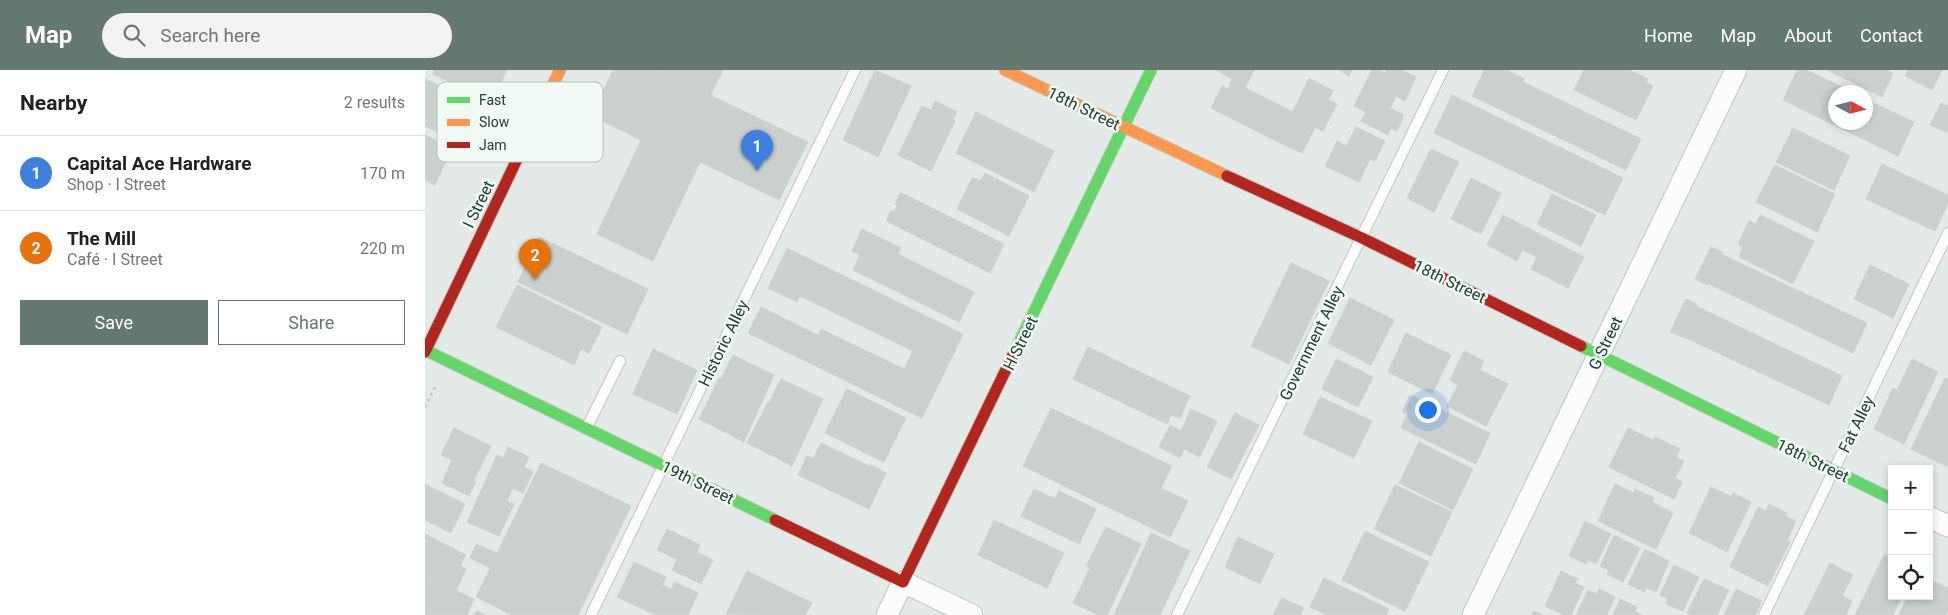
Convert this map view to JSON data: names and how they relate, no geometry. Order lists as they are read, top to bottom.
{
  "streets": {
    "street": [
      "18th Street",
      "I Street",
      "H Street",
      "G Street",
      "19th Street"
    ],
    "lane": ["Historic Alley", "Government Alley", "Fat Alley"]
  },
  "crossings": [
    ["18th Street", "H Street"],
    ["18th Street", "Government Alley"],
    ["18th Street", "G Street"],
    ["18th Street", "Fat Alley"],
    ["I Street", "19th Street"],
    ["Historic Alley", "19th Street"],
    ["H Street", "19th Street"]
  ],
  "legend": ["Fast", "Slow", "Jam"],
  "north": "right",
  "page": {
    "header": "Map",
    "search": "Search here",
    "nav": [
      "Home",
      "Map",
      "About",
      "Contact"
    ],
    "heading": ["Nearby", "2 results"],
    "pins": ["1", "2"],
    "list": [
      {
        "mark": "1",
        "name": "Capital Ace Hardware",
        "note": "Shop · I Street",
        "value": "170 m"
      },
      {
        "mark": "2",
        "name": "The Mill",
        "note": "Café · I Street",
        "value": "220 m"
      }
    ],
    "buttons": ["Save", "Share"],
    "map_buttons": ["+", "−"]
  }
}
